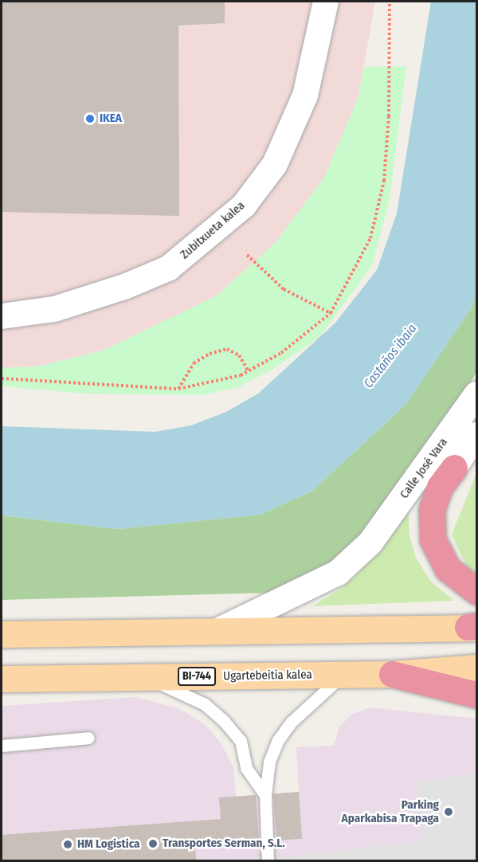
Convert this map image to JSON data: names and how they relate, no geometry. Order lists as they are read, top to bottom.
{
  "streets": {
    "main road": ["Ugartebeitia kalea", "BI-744"],
    "street": ["Zubitxueta kalea", "Calle José Vara"]
  },
  "water": ["Castaños ibaia"],
  "places": [
    "IKEA",
    "Parking Aparkabisa Trapaga",
    "Transportes Serman, S.L.",
    "HM Logistica"
  ]
}
